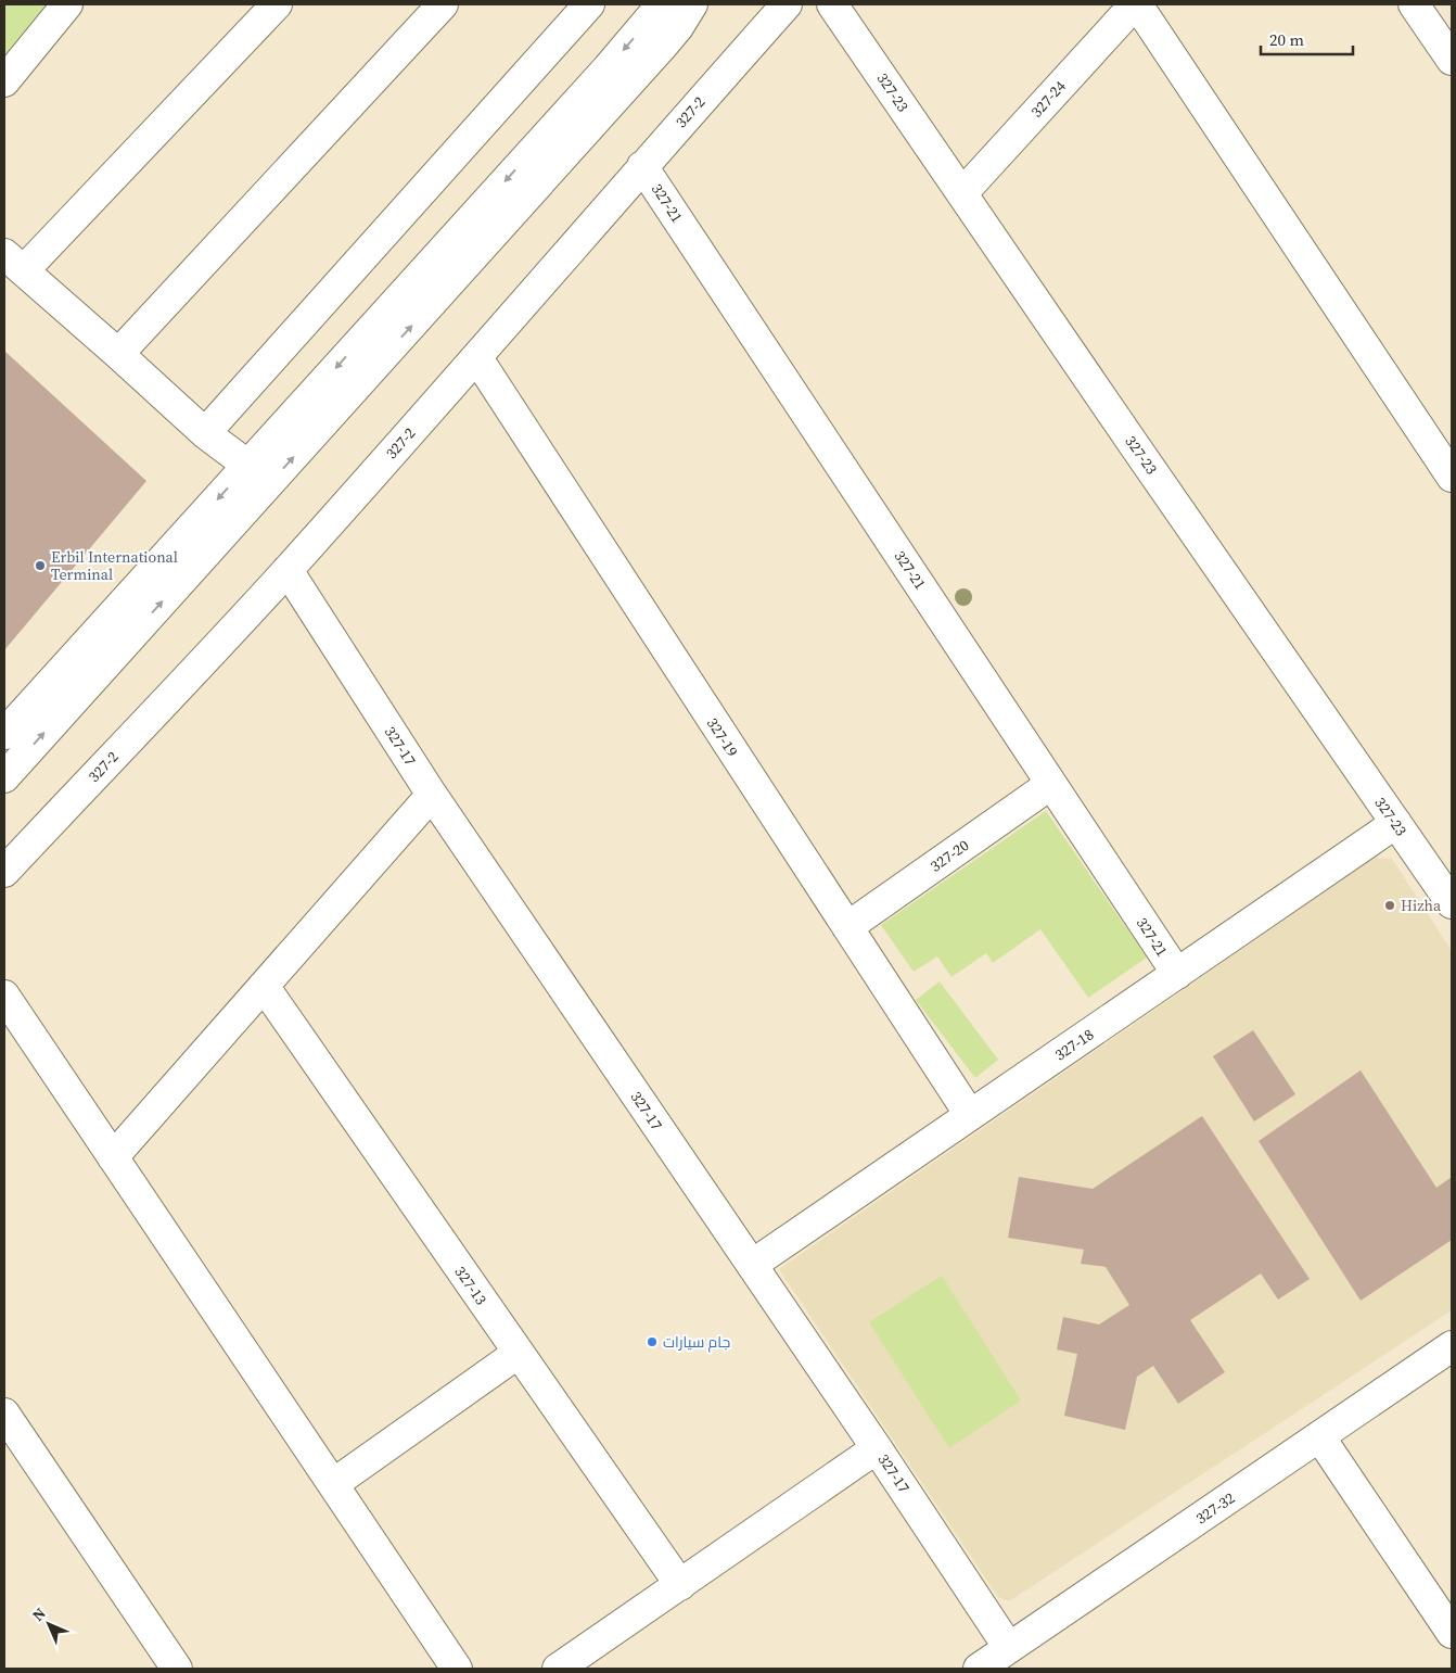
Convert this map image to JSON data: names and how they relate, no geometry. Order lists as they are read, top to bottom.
{
  "streets": {
    "street": [
      "327-23",
      "327-24",
      "327-2",
      "327-21",
      "327-19",
      "327-17",
      "327-20",
      "327-18",
      "327-13",
      "327-32"
    ]
  },
  "crossings": [
    ["327-23", "327-24"],
    ["327-23", "327-18"],
    ["327-2", "327-21"],
    ["327-2", "327-19"],
    ["327-2", "327-17"],
    ["327-21", "327-20"],
    ["327-21", "327-18"],
    ["327-19", "327-20"],
    ["327-19", "327-18"],
    ["327-17", "327-18"],
    ["327-17", "327-32"]
  ],
  "places": ["Erbil International Terminal", "Hizha", "جام سيارات"],
  "scale_bar": "20 m",
  "north": "top left"
}
